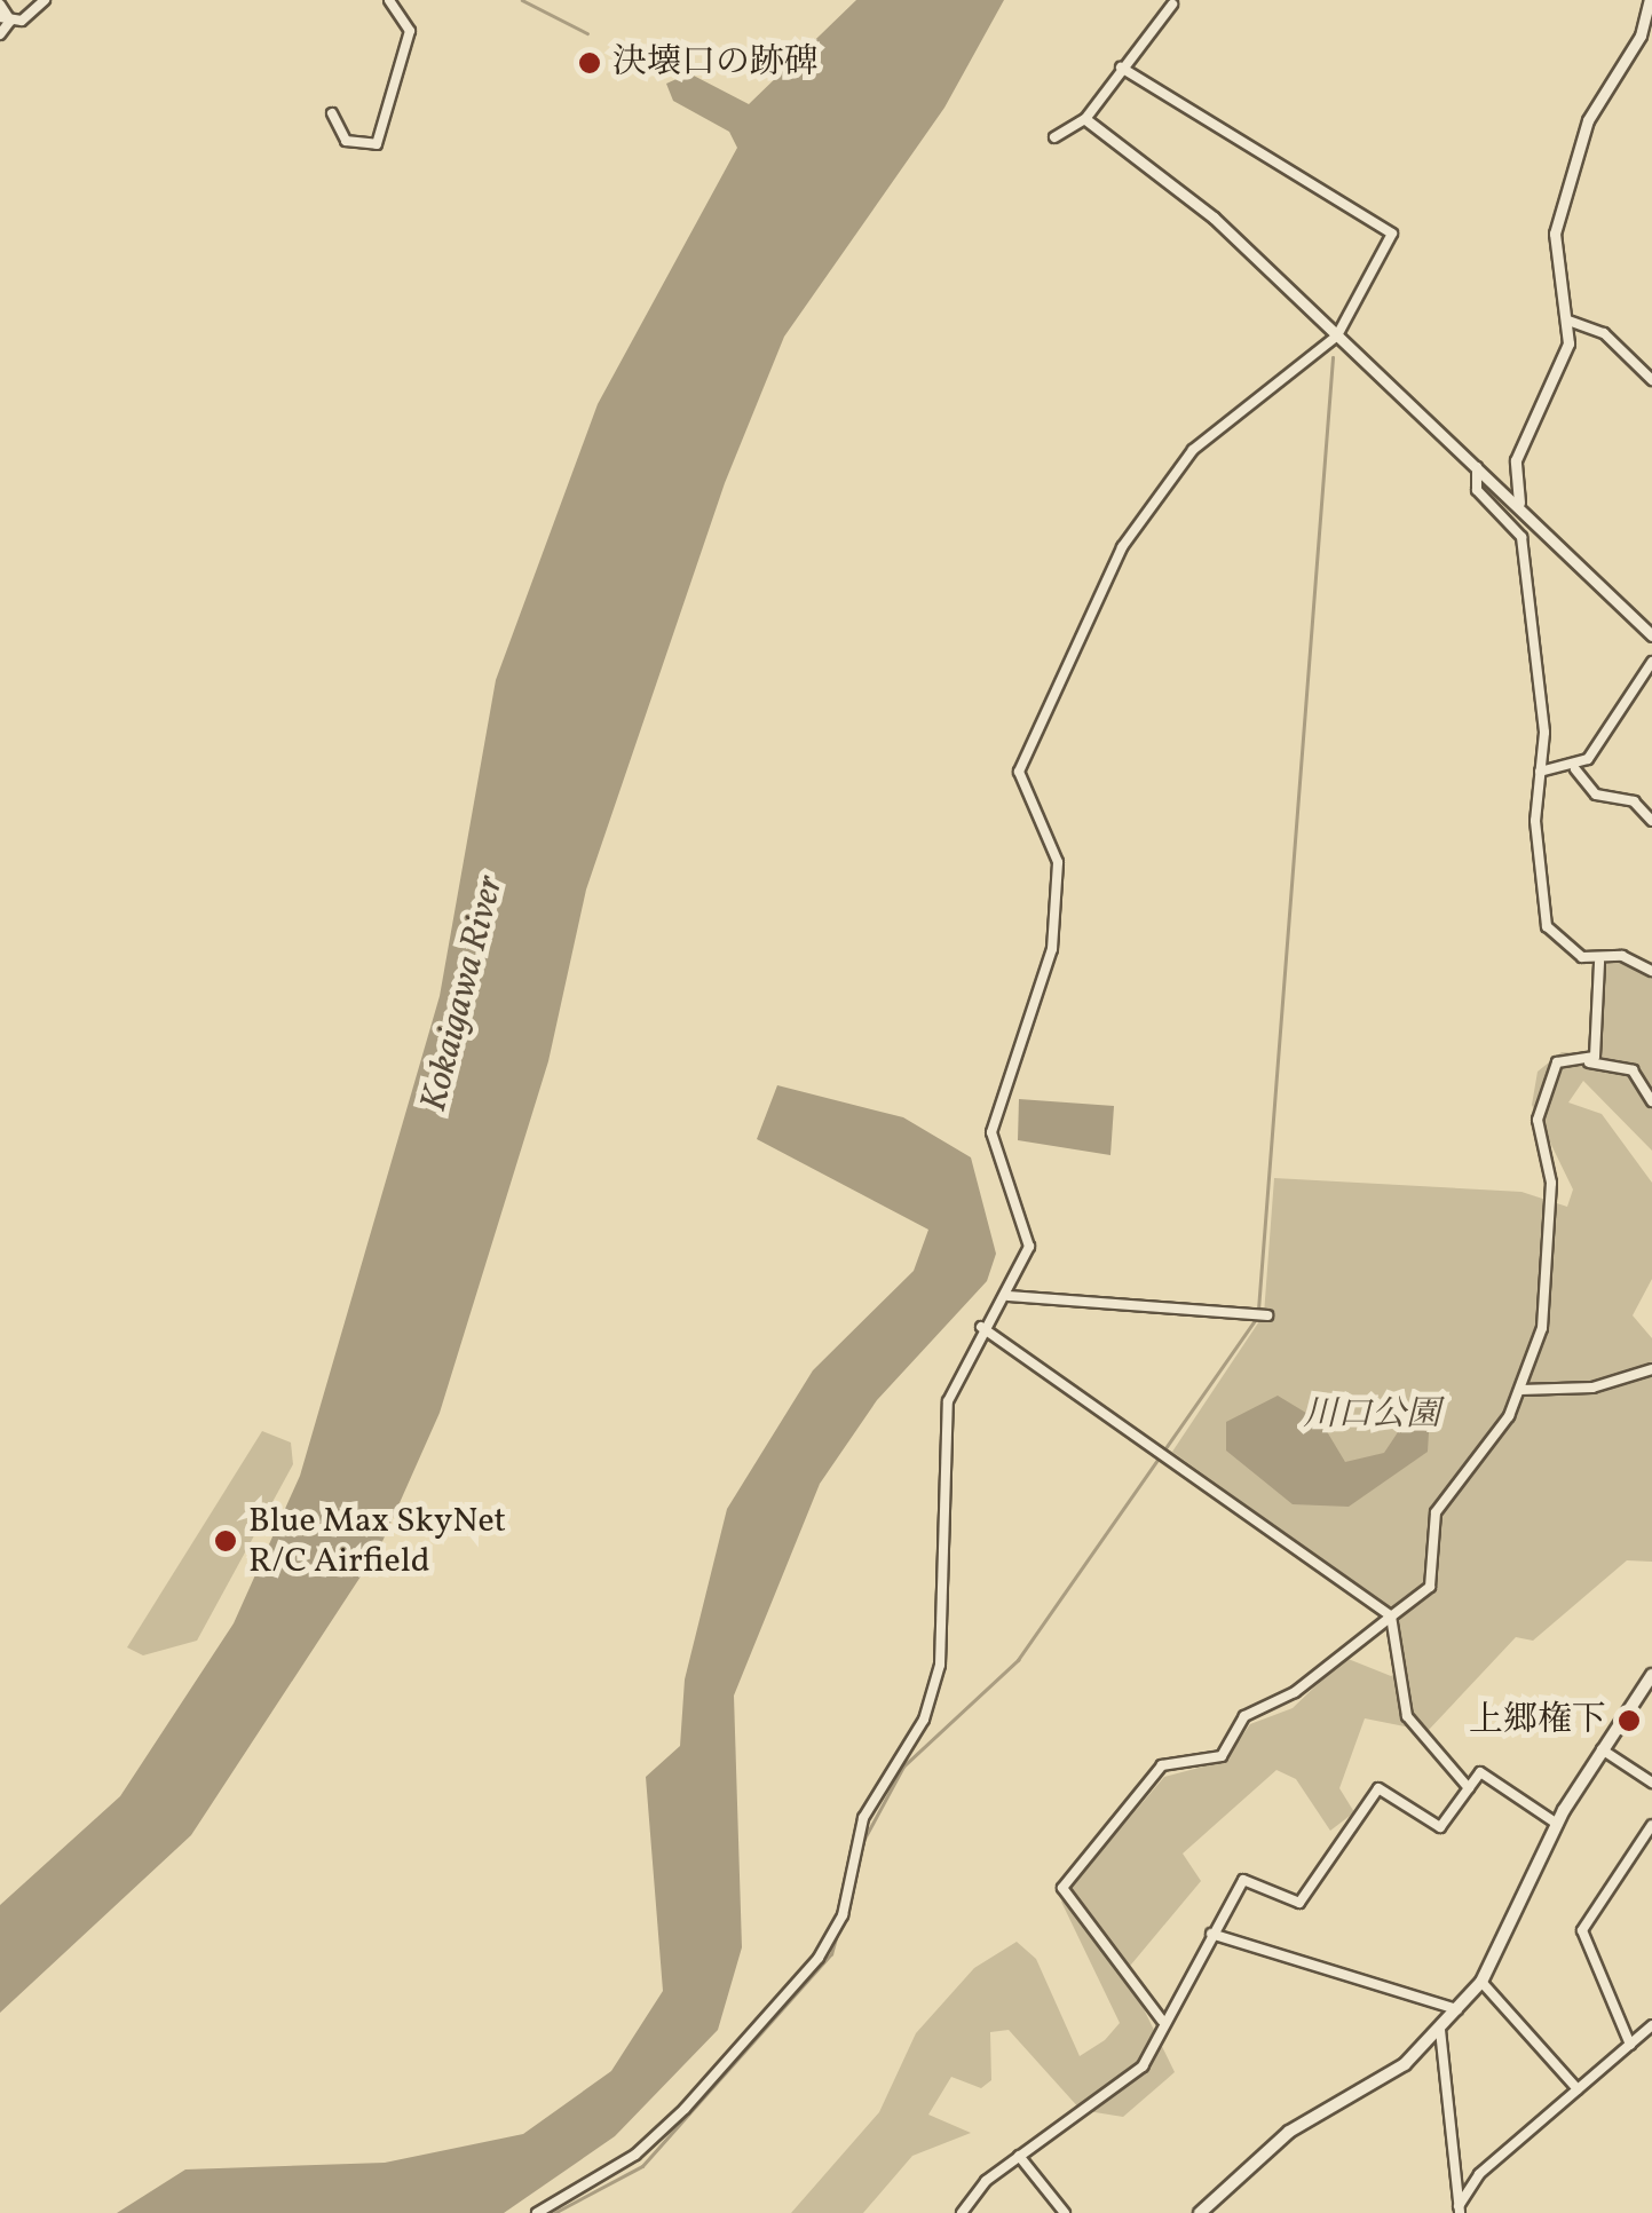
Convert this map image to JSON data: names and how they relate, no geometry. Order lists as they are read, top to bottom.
{
  "water": ["Kokaigawa River"],
  "parks": ["川口公園"],
  "places": ["決壊口の跡碑", "Blue Max SkyNet R/C Airfield", "上郷権下"]
}
